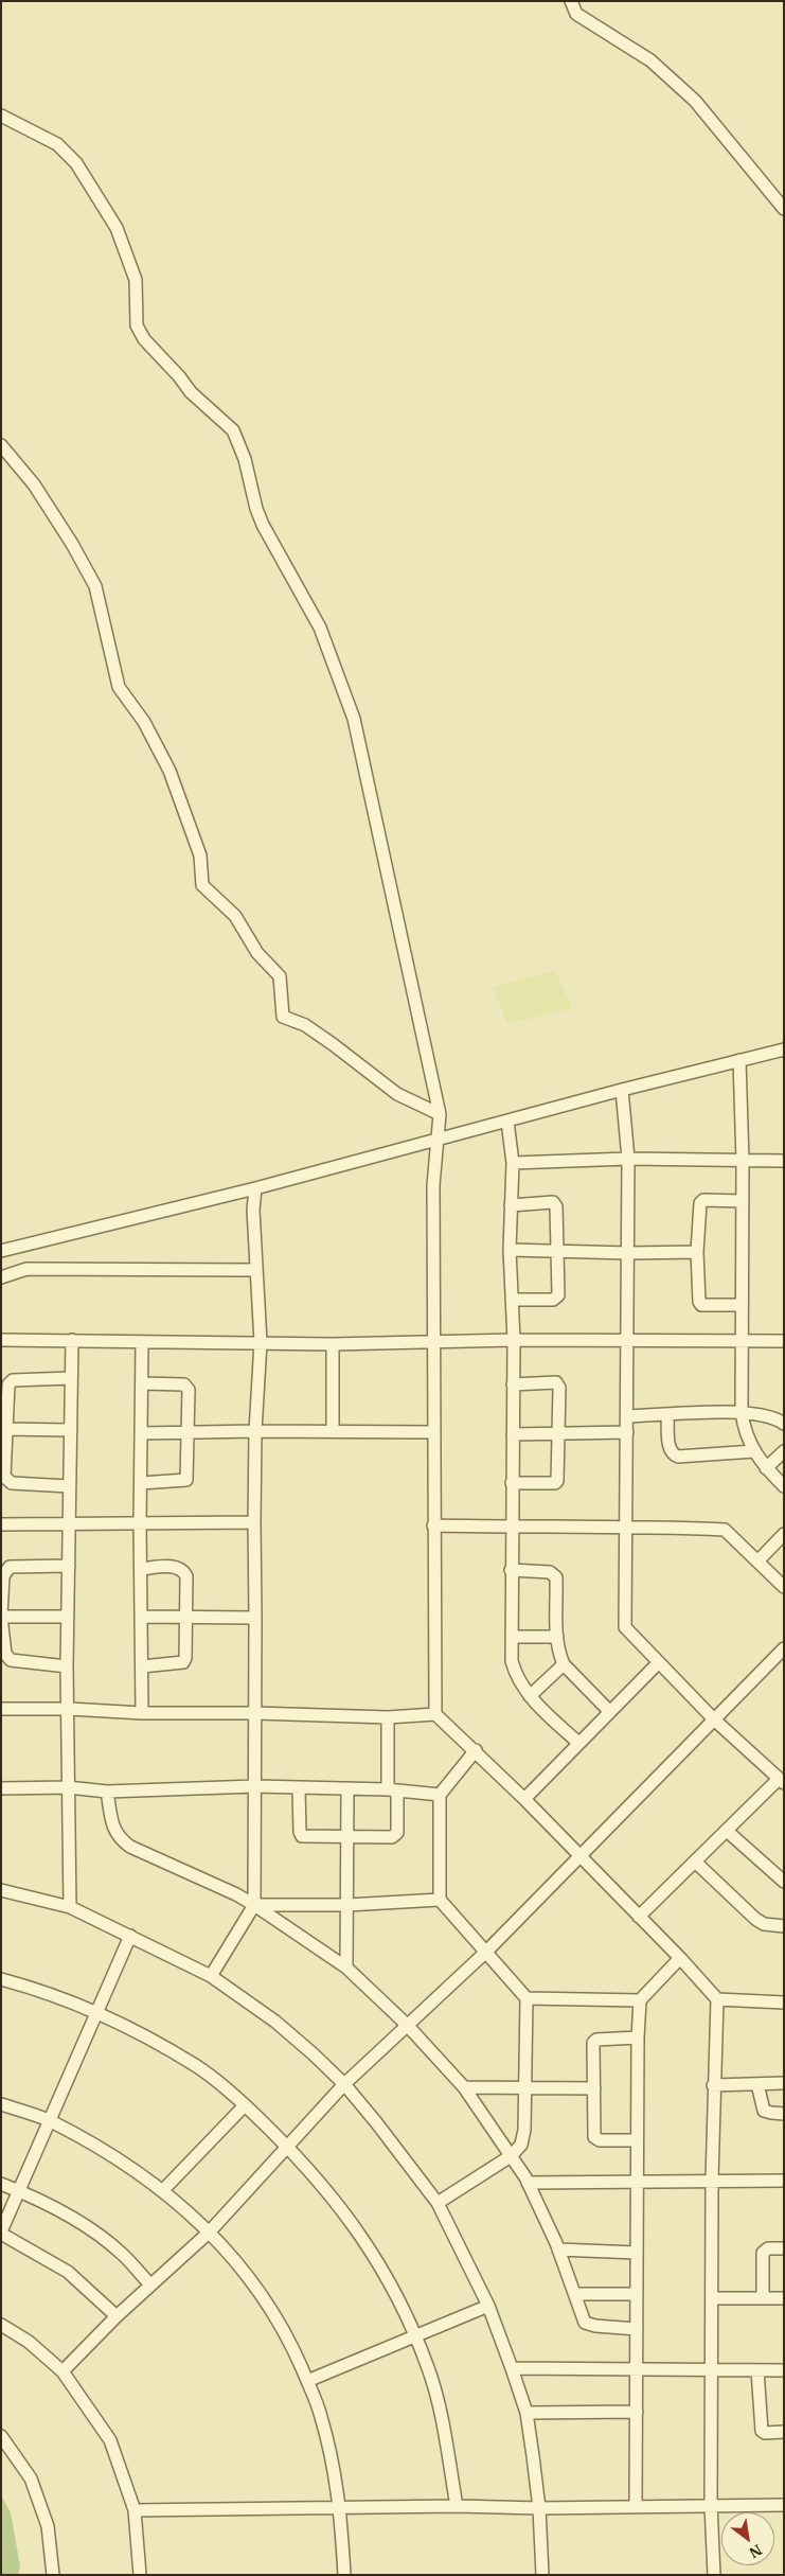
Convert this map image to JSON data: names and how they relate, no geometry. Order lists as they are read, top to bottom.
{
  "north": "bottom right"
}
